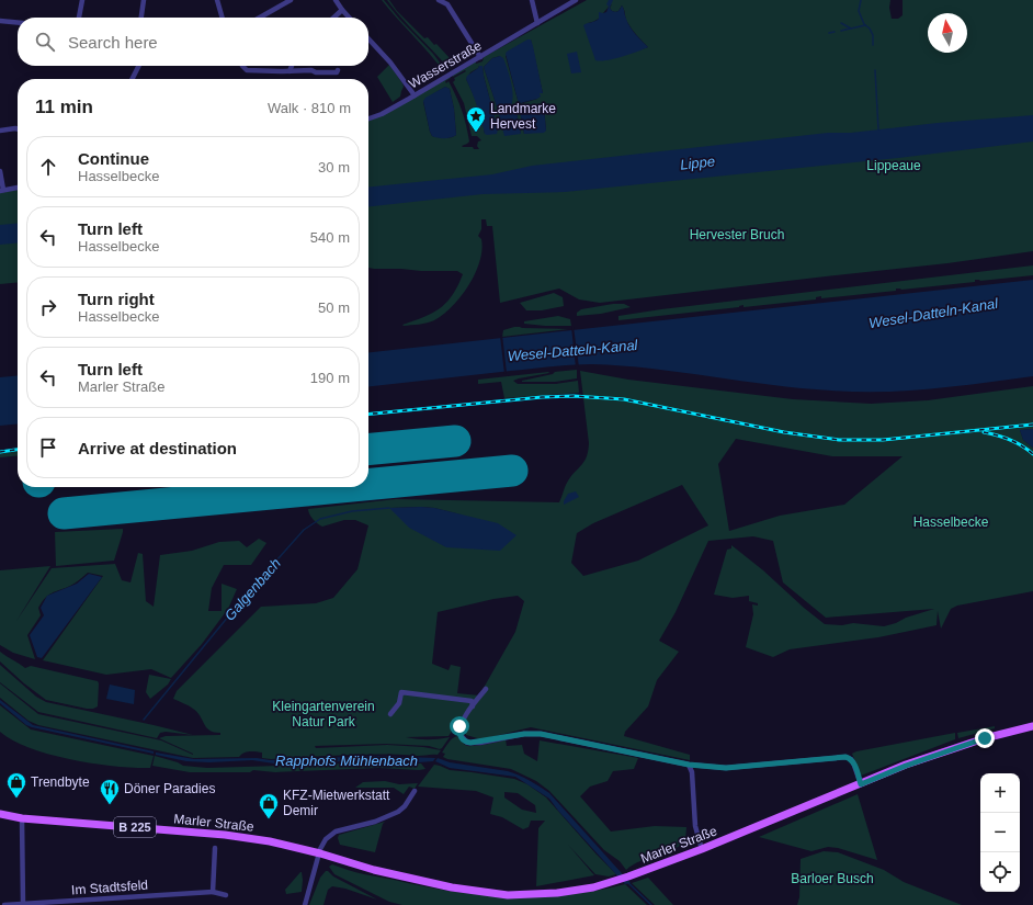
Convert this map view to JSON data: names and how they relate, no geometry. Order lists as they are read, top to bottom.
{
  "streets": {
    "main road": ["Marler Straße", "B 225"],
    "street": ["Wasserstraße", "Im Stadtsfeld"]
  },
  "water": [
    "Lippe",
    "Wesel-Datteln-Kanal",
    "Galgenbach",
    "Rapphofs Mühlenbach"
  ],
  "parks": [
    "Lippeaue",
    "Hervester Bruch",
    "Hasselbecke",
    "Kleingartenverein Natur Park",
    "Barloer Busch"
  ],
  "places": {
    "place": ["Landmarke Hervest"],
    "shop": ["Trendbyte", "KFZ-Mietwerkstatt Demir"],
    "restaurant": ["Döner Paradies"]
  },
  "north": "top",
  "page": {
    "search": "Search here",
    "heading": ["11 min", "Walk · 810 m"],
    "list": [
      ["Continue", "Hasselbecke", "30 m"],
      ["Turn left", "Hasselbecke", "540 m"],
      ["Turn right", "Hasselbecke", "50 m"],
      ["Turn left", "Marler Straße", "190 m"],
      "Arrive at destination"
    ],
    "map_buttons": ["+", "−"]
  }
}
